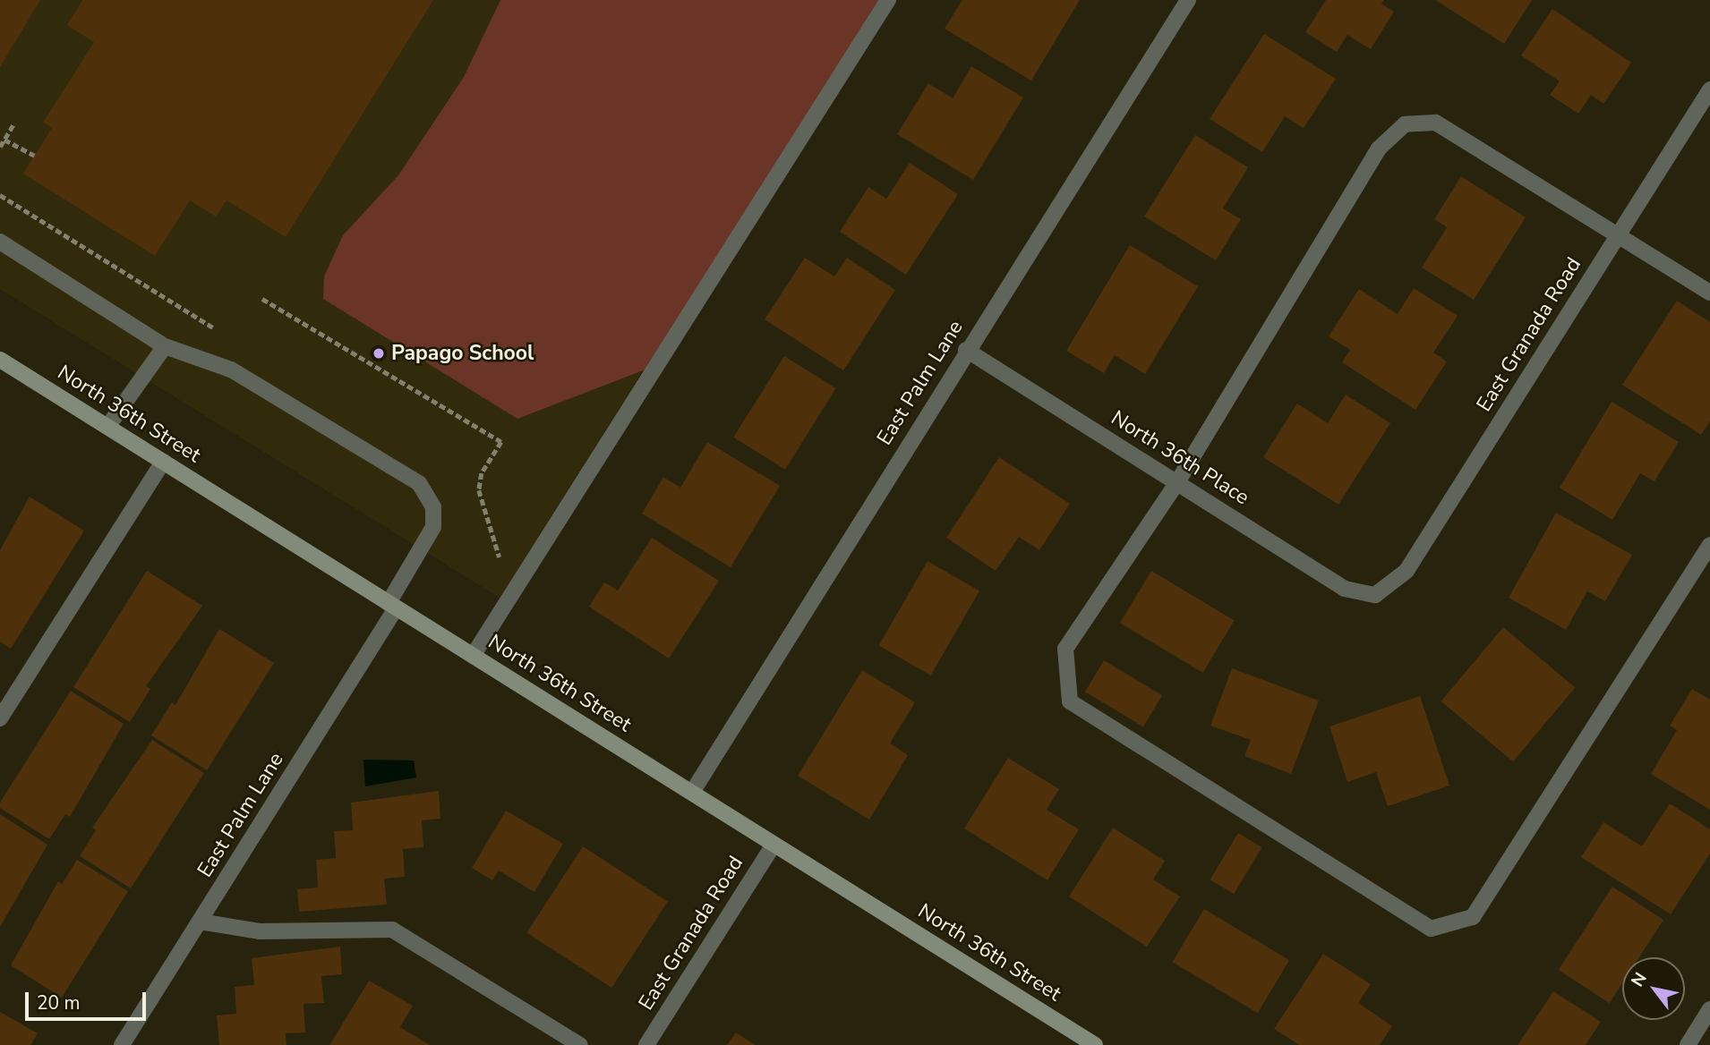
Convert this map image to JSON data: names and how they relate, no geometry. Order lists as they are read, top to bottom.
{
  "streets": {
    "main road": ["North 36th Street"],
    "street": ["East Granada Road", "East Palm Lane", "North 36th Place"]
  },
  "crossings": [
    ["East Granada Road", "North 36th Street"],
    ["East Granada Road", "North 36th Place"],
    ["East Palm Lane", "North 36th Street"],
    ["East Palm Lane", "North 36th Place"]
  ],
  "places": ["Papago School"],
  "scale_bar": "20 m",
  "north": "top left"
}
